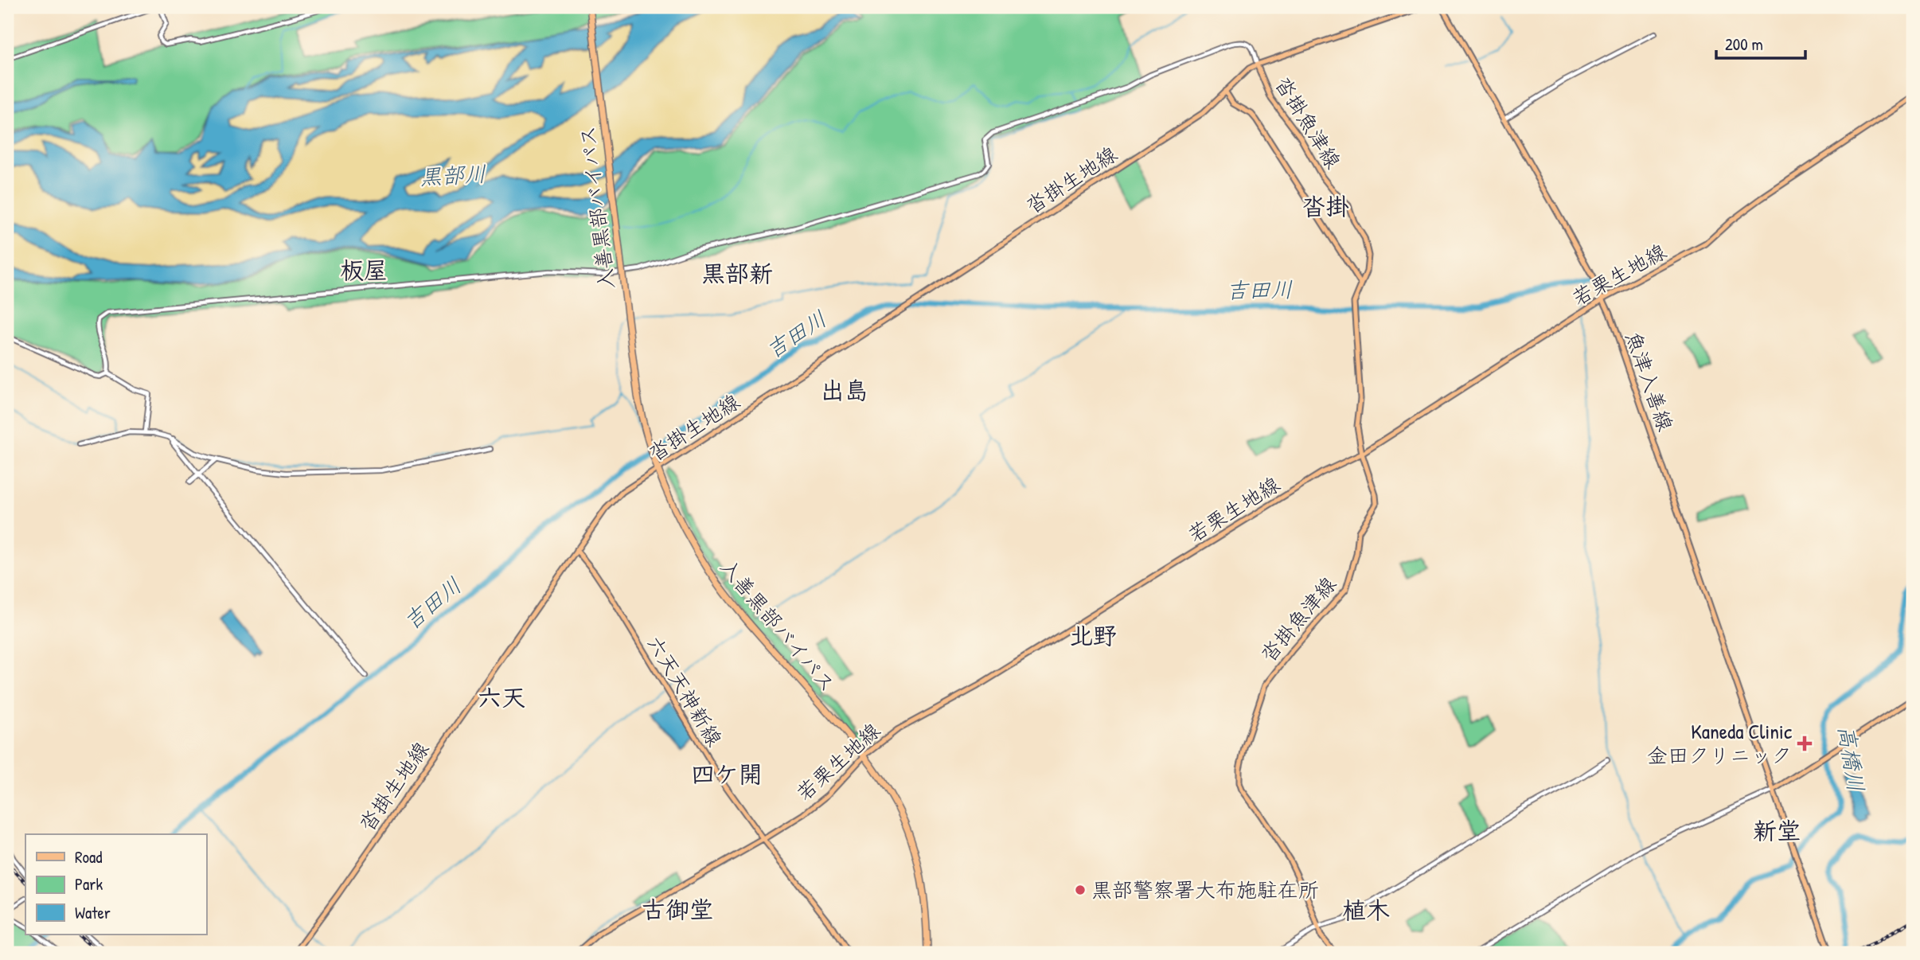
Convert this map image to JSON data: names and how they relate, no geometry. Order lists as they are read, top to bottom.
{
  "streets": {
    "highway": ["入善黒部バイパス"],
    "main road": [
      "沓掛魚津線",
      "沓掛生地線",
      "若栗生地線",
      "魚津入善線",
      "六天天神新線"
    ]
  },
  "crossings": [
    ["沓掛魚津線", "沓掛生地線"],
    ["沓掛魚津線", "若栗生地線"],
    ["沓掛生地線", "入善黒部バイパス"],
    ["沓掛生地線", "六天天神新線"],
    ["入善黒部バイパス", "若栗生地線"],
    ["若栗生地線", "魚津入善線"],
    ["若栗生地線", "六天天神新線"]
  ],
  "districts": [
    "沓掛",
    "板屋",
    "黒部新",
    "出島",
    "北野",
    "六天",
    "四ケ開",
    "新堂",
    "古御堂",
    "植木"
  ],
  "water": ["黒部川", "吉田川", "高橋川"],
  "places": {
    "health": ["Kaneda Clinic 金田クリニック"],
    "other": ["黒部警察署大布施駐在所"]
  },
  "legend": ["Road", "Park", "Water"],
  "scale_bar": "200 m"
}
